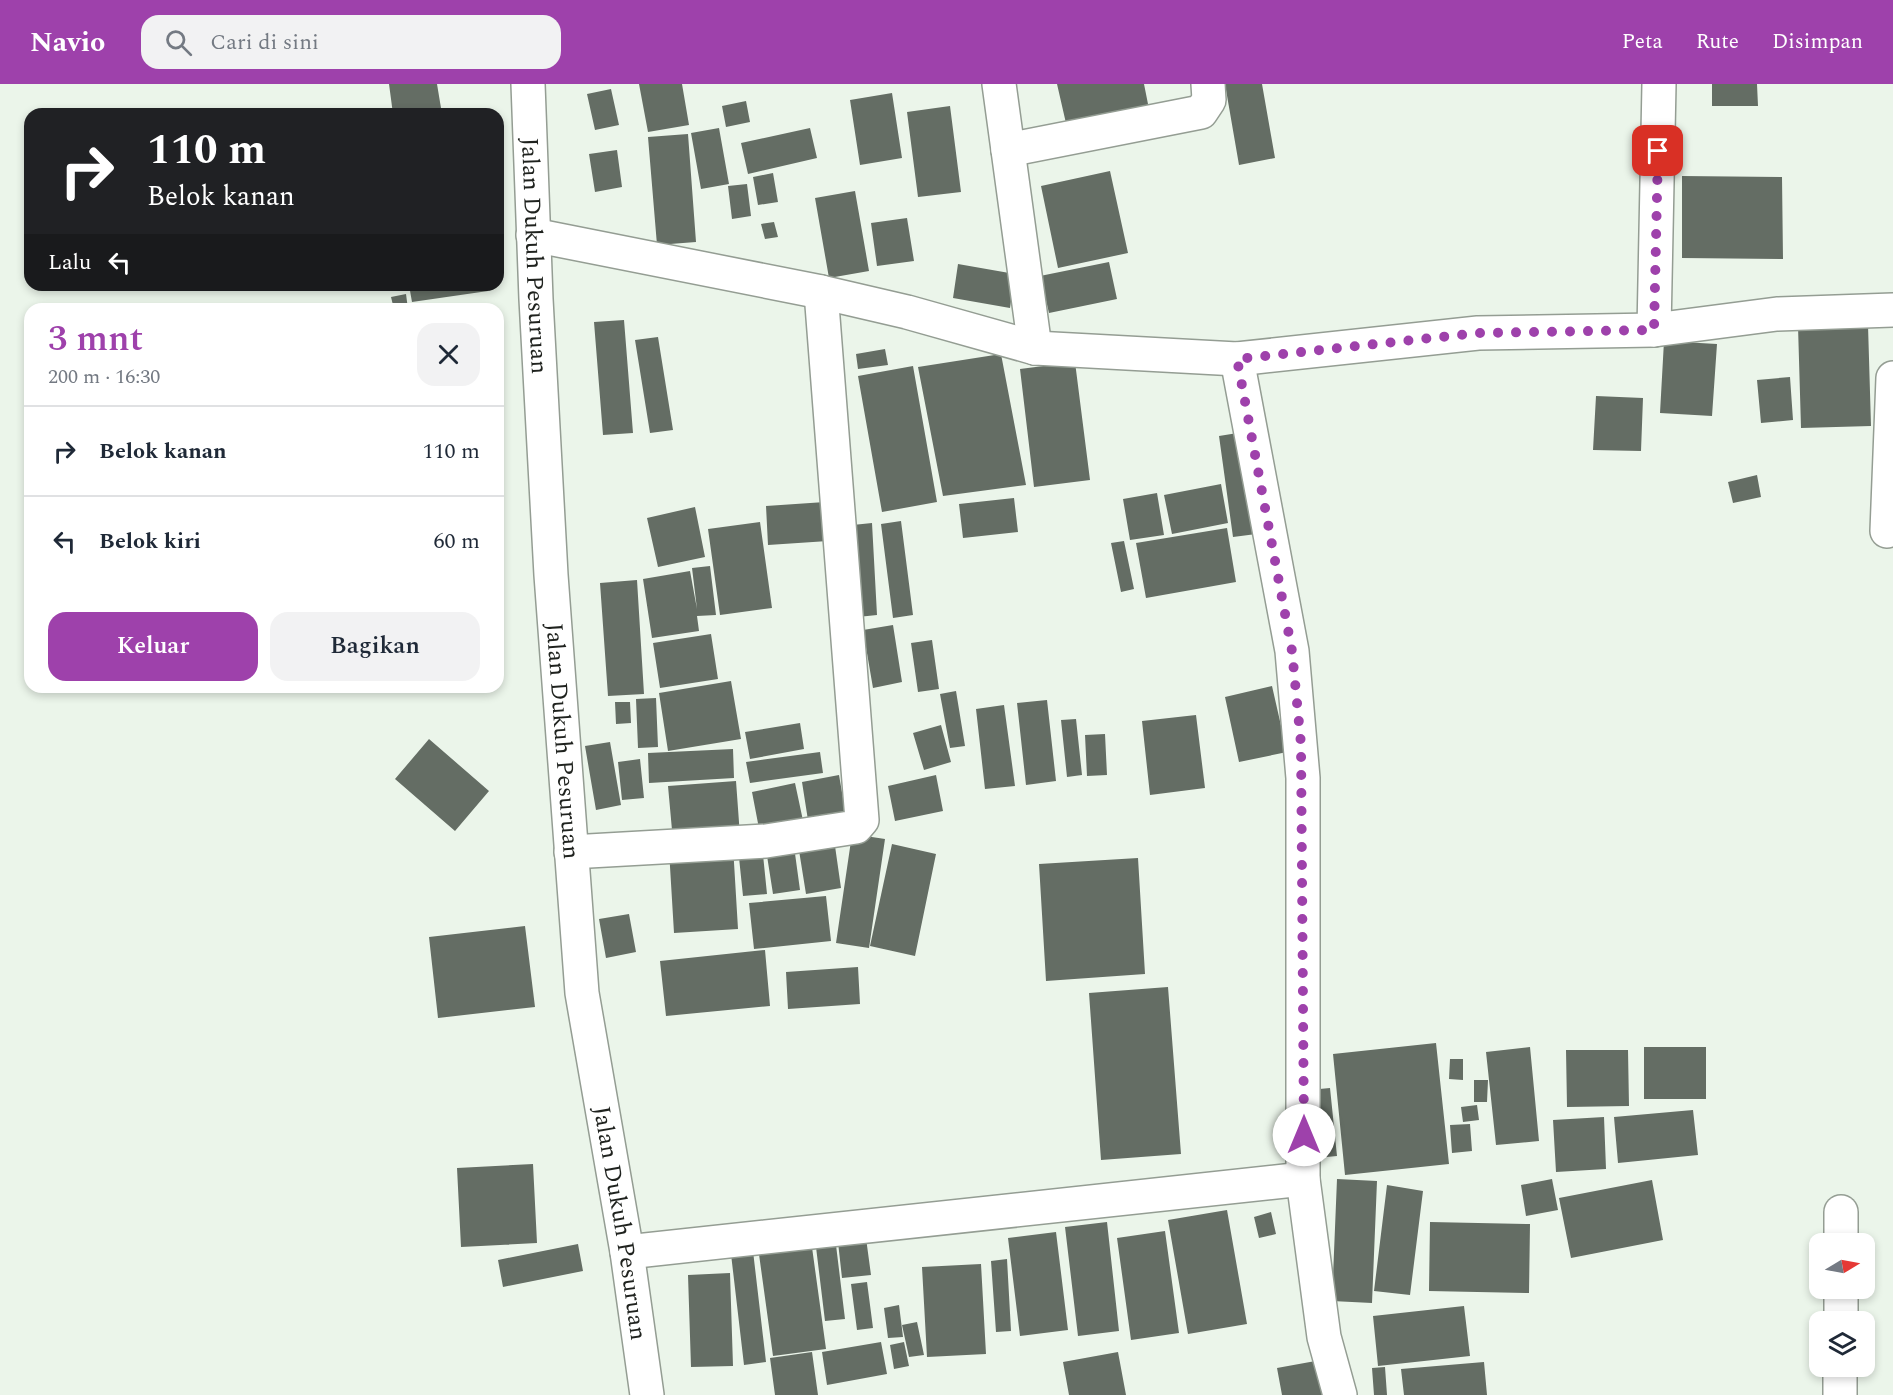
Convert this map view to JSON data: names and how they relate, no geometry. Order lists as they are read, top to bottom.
{
  "streets": {
    "street": ["Jalan Dukuh Pesuruan"]
  },
  "north": "right",
  "page": {
    "header": "Navio",
    "search": "Cari di sini",
    "nav": ["Peta", "Rute", "Disimpan"],
    "turn": ["110 m", "Belok kanan"],
    "then": "Lalu",
    "heading": ["3 mnt", "200 m · 16:30"],
    "list": [
      {
        "name": "Belok kanan",
        "value": "110 m"
      },
      {
        "name": "Belok kiri",
        "value": "60 m"
      }
    ],
    "buttons": ["Keluar", "Bagikan"]
  }
}
